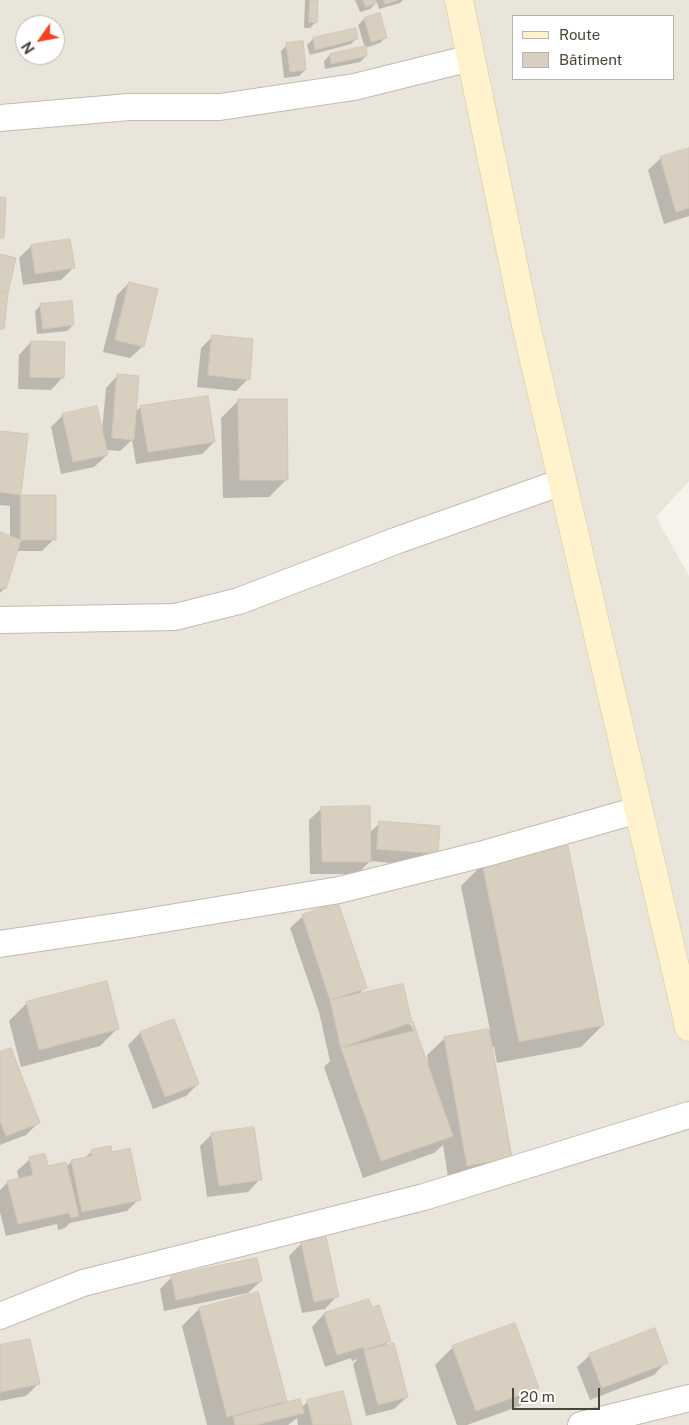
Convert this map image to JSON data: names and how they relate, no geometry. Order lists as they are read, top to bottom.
{
  "legend": ["Route", "Bâtiment"],
  "scale_bar": "20 m",
  "north": "bottom left"
}
